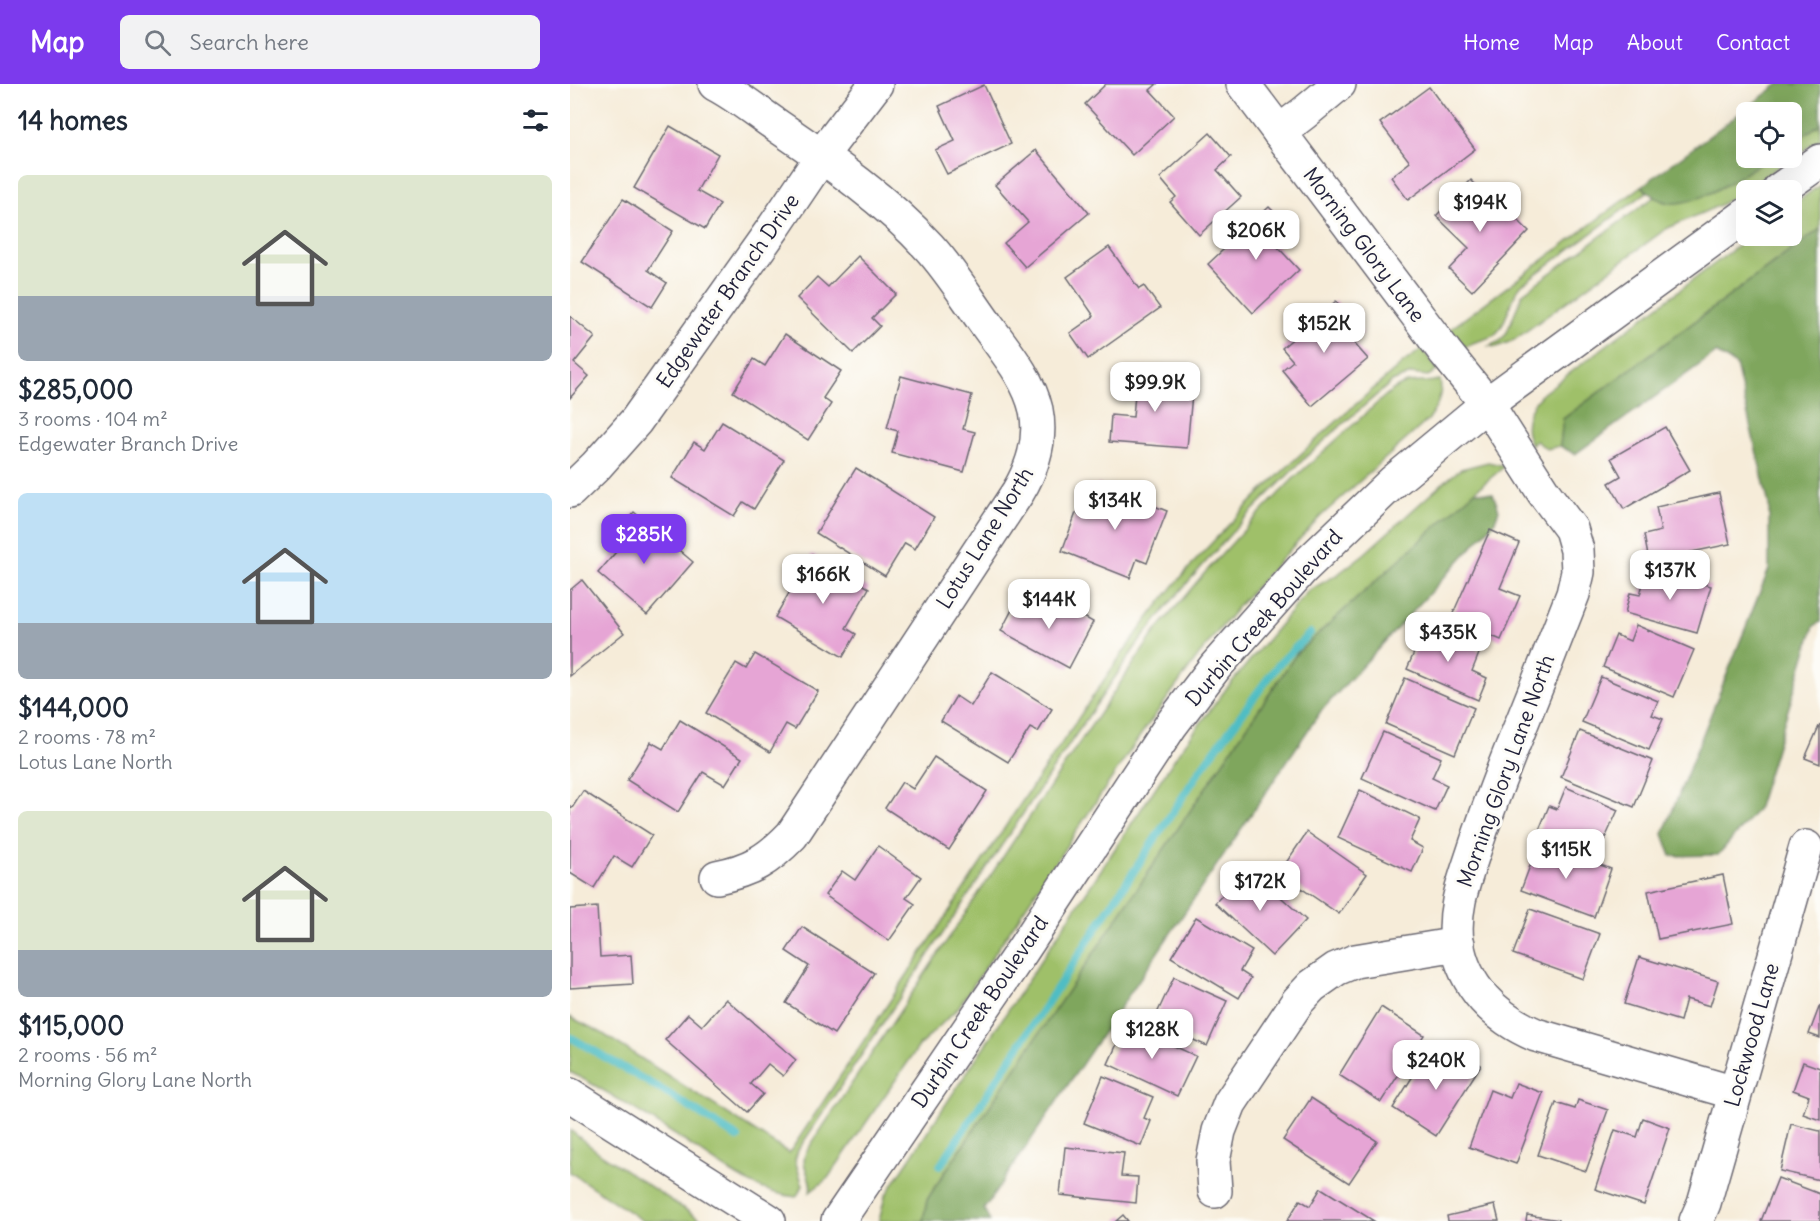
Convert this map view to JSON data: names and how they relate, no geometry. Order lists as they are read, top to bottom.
{
  "streets": {
    "street": [
      "Morning Glory Lane",
      "Edgewater Branch Drive",
      "Lotus Lane North",
      "Durbin Creek Boulevard",
      "Morning Glory Lane North",
      "Lockwood Lane"
    ]
  },
  "crossings": [
    ["Morning Glory Lane", "Durbin Creek Boulevard"],
    ["Morning Glory Lane", "Morning Glory Lane North"],
    ["Edgewater Branch Drive", "Lotus Lane North"],
    ["Durbin Creek Boulevard", "Morning Glory Lane North"],
    ["Morning Glory Lane North", "Lockwood Lane"]
  ],
  "page": {
    "header": "Map",
    "search": "Search here",
    "nav": [
      "Home",
      "Map",
      "About",
      "Contact"
    ],
    "heading": "14 homes",
    "list": [
      {
        "name": "$285,000",
        "note": "3 rooms · 104 m² · Edgewater Branch Drive"
      },
      {
        "name": "$144,000",
        "note": "2 rooms · 78 m² · Lotus Lane North"
      },
      {
        "name": "$115,000",
        "note": "2 rooms · 56 m² · Morning Glory Lane North"
      }
    ],
    "price": [
      "$194K",
      "$206K",
      "$152K",
      "$99.9K",
      "$134K",
      "$285K",
      "$137K",
      "$166K",
      "$144K",
      "$435K",
      "$115K",
      "$172K",
      "$128K",
      "$240K"
    ]
  }
}
